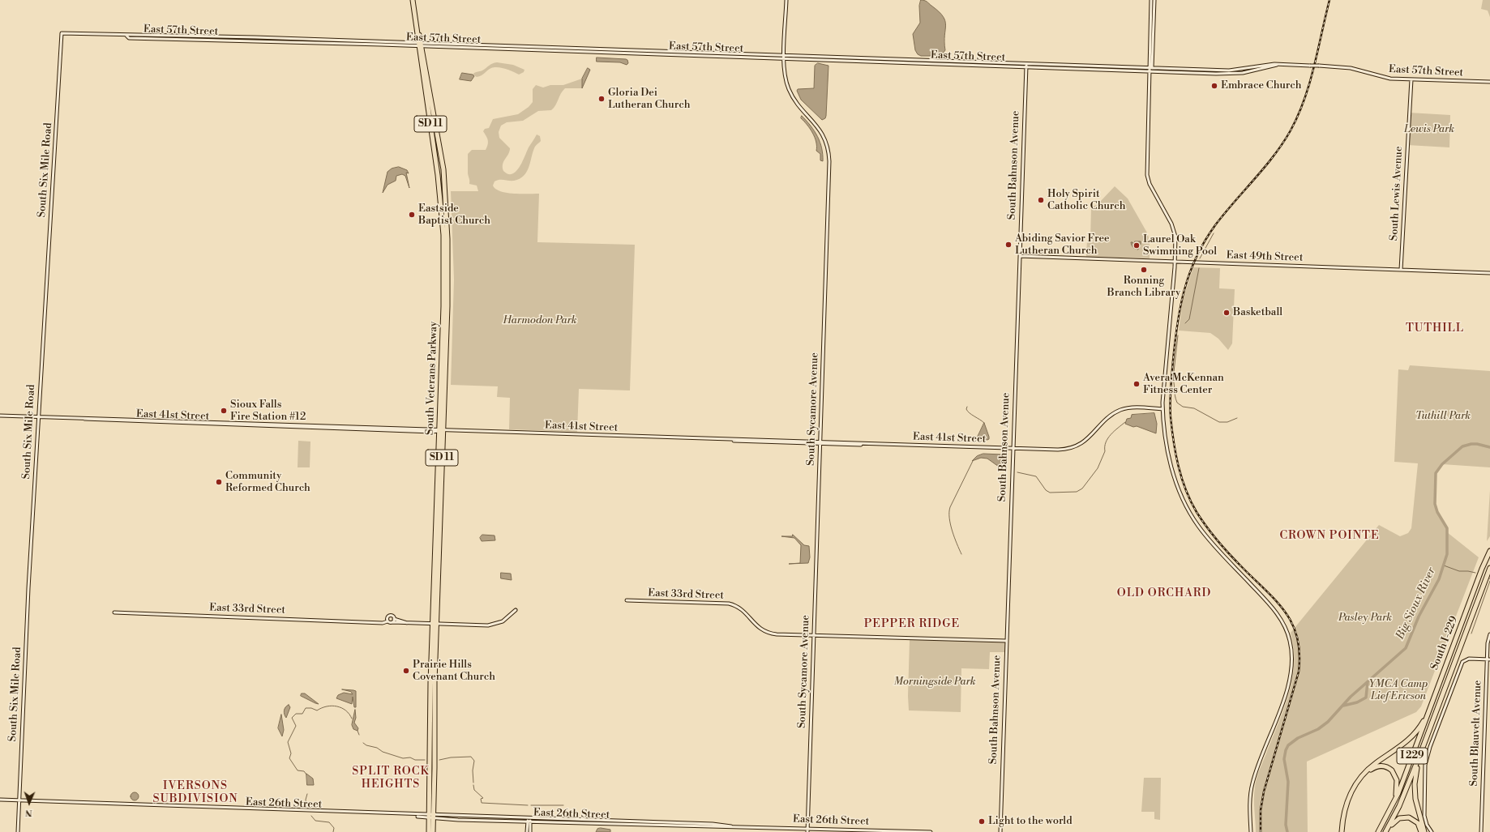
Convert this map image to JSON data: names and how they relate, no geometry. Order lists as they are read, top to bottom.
{
  "streets": {
    "highway": [
      "SD 11",
      "South Veterans Parkway",
      "South I-229",
      "I 229"
    ],
    "main road": [
      "East 57th Street",
      "South Bahnson Avenue",
      "South Six Mile Road",
      "South Lewis Avenue",
      "East 49th Street",
      "South Sycamore Avenue",
      "East 41st Street",
      "East 33rd Street",
      "South Blauvelt Avenue",
      "East 26th Street"
    ]
  },
  "crossings": [
    ["East 57th Street", "SD 11"],
    ["East 57th Street", "South Bahnson Avenue"],
    ["East 57th Street", "South Six Mile Road"],
    ["East 57th Street", "South Lewis Avenue"],
    ["East 57th Street", "South Veterans Parkway"],
    ["East 57th Street", "South Sycamore Avenue"],
    ["SD 11", "South Veterans Parkway"],
    ["South Bahnson Avenue", "East 49th Street"],
    ["South Bahnson Avenue", "East 41st Street"],
    ["South Bahnson Avenue", "East 33rd Street"],
    ["South Six Mile Road", "East 41st Street"],
    ["South Six Mile Road", "East 26th Street"],
    ["South Lewis Avenue", "East 49th Street"],
    ["South Veterans Parkway", "East 41st Street"],
    ["South Veterans Parkway", "East 33rd Street"],
    ["South Veterans Parkway", "East 26th Street"],
    ["South Sycamore Avenue", "East 41st Street"],
    ["South Sycamore Avenue", "East 33rd Street"],
    ["South Sycamore Avenue", "East 26th Street"]
  ],
  "districts": [
    "TUTHILL",
    "CROWN POINTE",
    "OLD ORCHARD",
    "PEPPER RIDGE",
    "SPLIT ROCK HEIGHTS",
    "IVERSONS SUBDIVISION"
  ],
  "water": ["Big Sioux River"],
  "parks": [
    "Lewis Park",
    "Harmodon Park",
    "Tuthill Park",
    "Pasley Park",
    "Morningside Park",
    "YMCA Camp Lief Ericson"
  ],
  "places": [
    "Embrace Church",
    "Gloria Dei Lutheran Church",
    "Holy Spirit Catholic Church",
    "Eastside Baptist Church",
    "Abiding Savior Free Lutheran Church",
    "Laurel Oak Swimming Pool",
    "Ronning Branch Library",
    "Basketball",
    "Avera McKennan Fitness Center",
    "Sioux Falls Fire Station #12",
    "Community Reformed Church",
    "Prairie Hills Covenant Church",
    "Light to the world"
  ],
  "north": "bottom"
}
